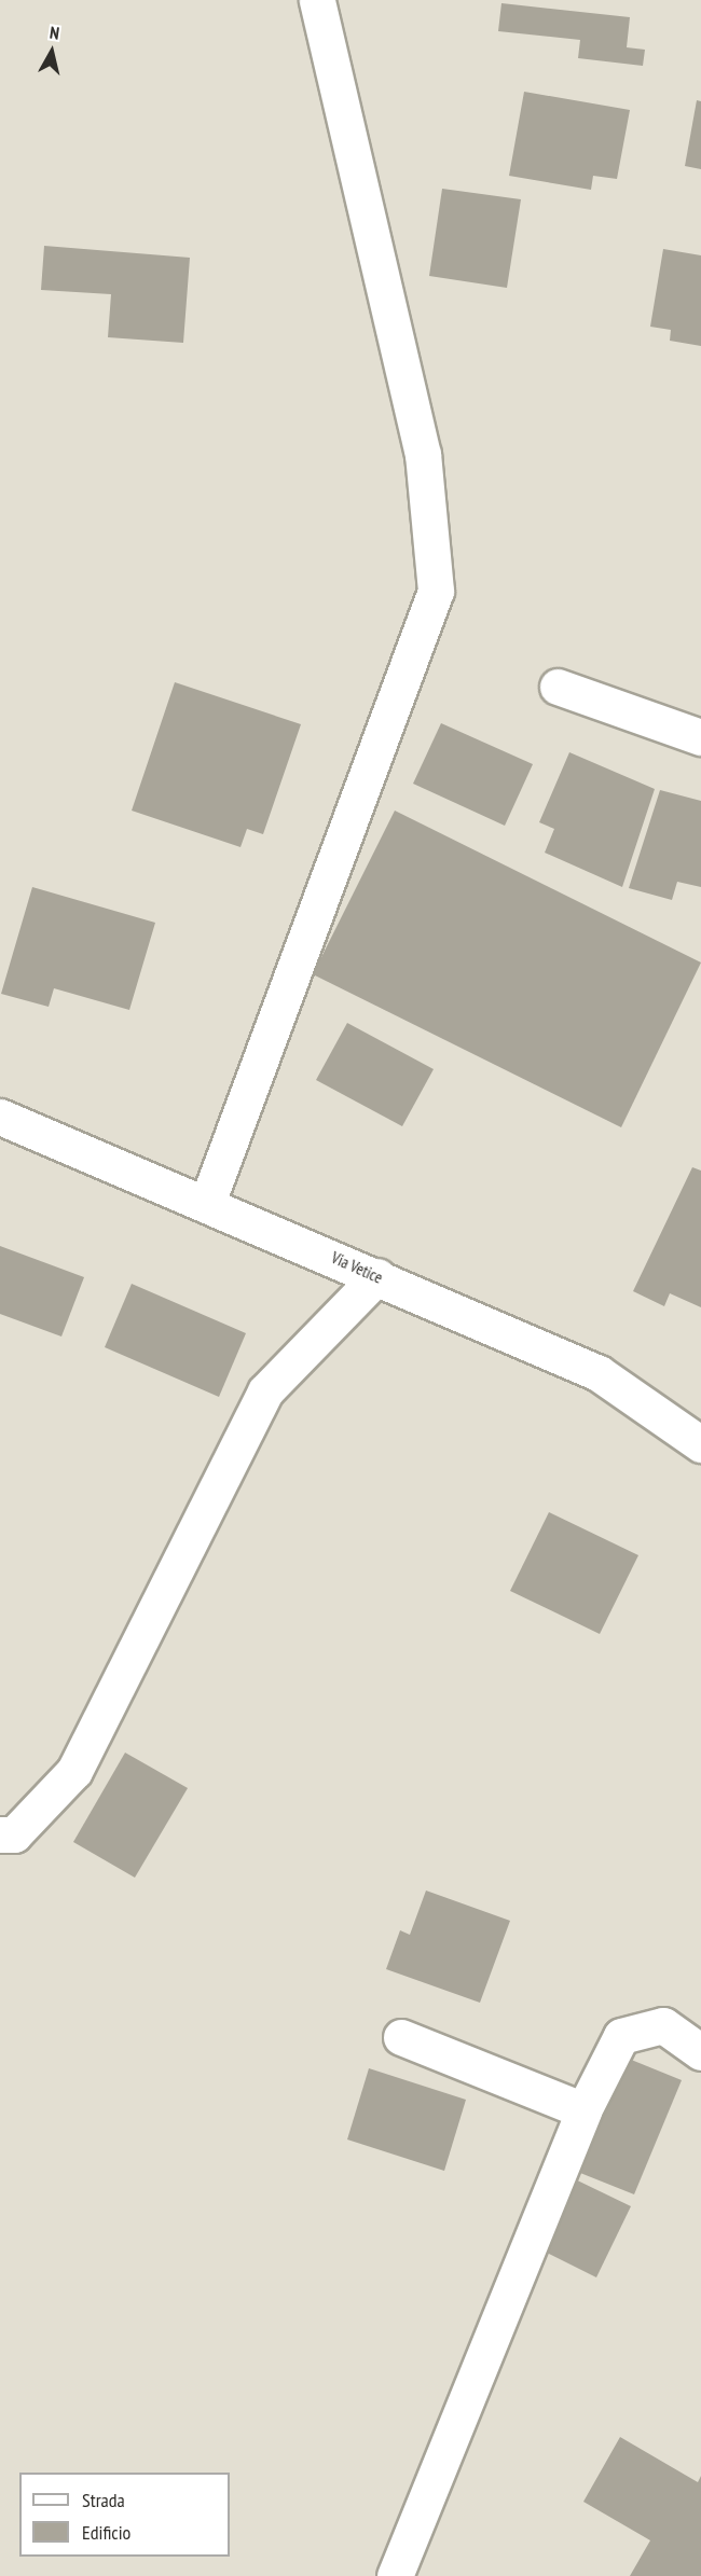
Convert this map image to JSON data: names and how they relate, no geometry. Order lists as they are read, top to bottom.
{
  "streets": {
    "street": ["Via Vetice"]
  },
  "legend": ["Strada", "Edificio"],
  "north": "top"
}
